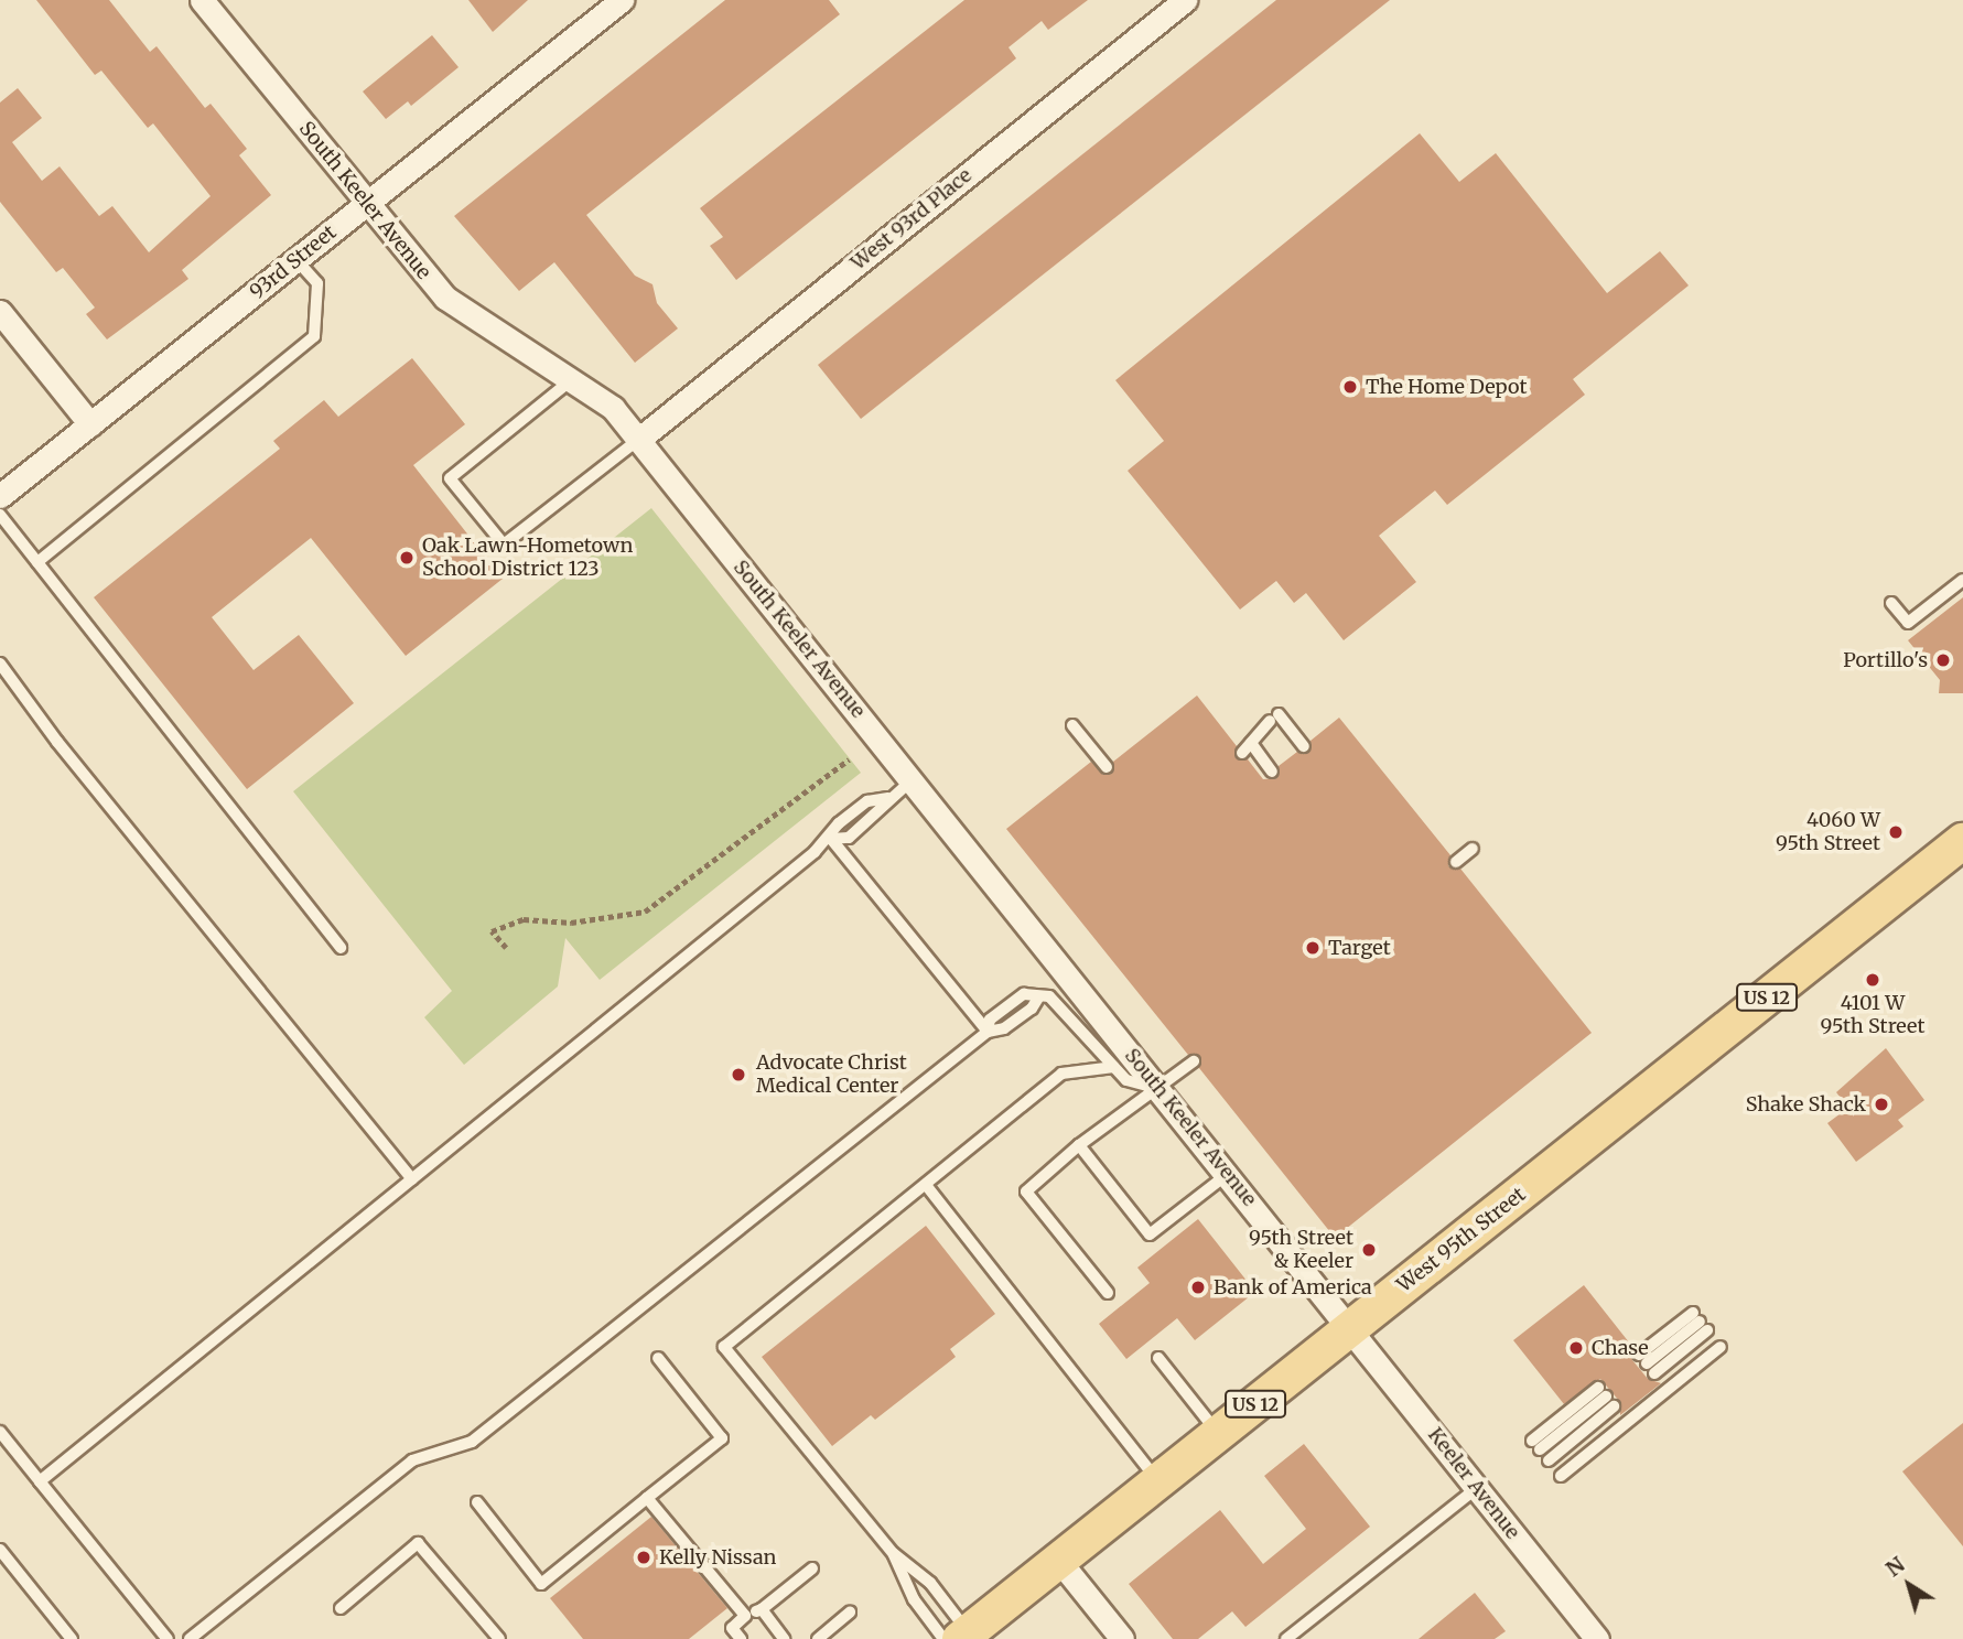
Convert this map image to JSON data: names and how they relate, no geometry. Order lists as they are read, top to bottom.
{
  "streets": {
    "main road": ["US 12", "West 95th Street"],
    "street": [
      "South Keeler Avenue",
      "West 93rd Place",
      "93rd Street",
      "Keeler Avenue"
    ]
  },
  "crossings": [
    ["South Keeler Avenue", "West 93rd Place"],
    ["South Keeler Avenue", "93rd Street"],
    ["South Keeler Avenue", "West 95th Street"],
    ["South Keeler Avenue", "Keeler Avenue"],
    ["West 95th Street", "Keeler Avenue"]
  ],
  "places": [
    "The Home Depot",
    "Oak Lawn-Hometown School District 123",
    "Portillo's",
    "4060 W 95th Street",
    "Target",
    "4101 W 95th Street",
    "Advocate Christ Medical Center",
    "Shake Shack",
    "95th Street & Keeler",
    "Bank of America",
    "Chase",
    "Kelly Nissan"
  ],
  "north": "top left"
}
